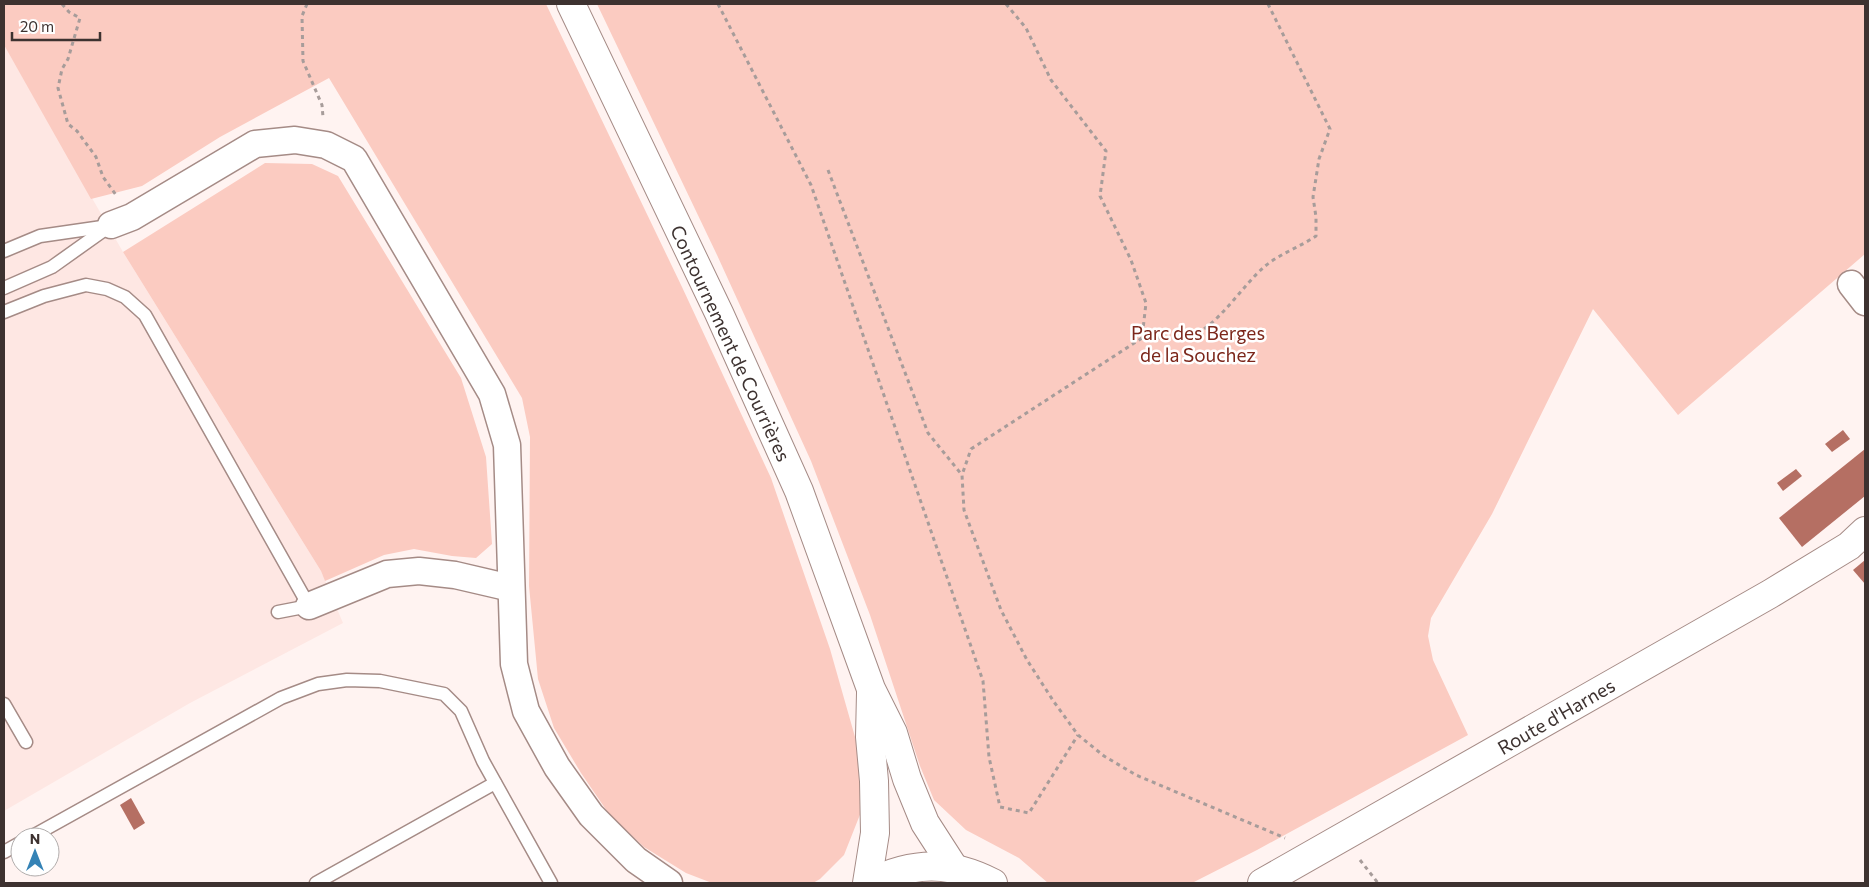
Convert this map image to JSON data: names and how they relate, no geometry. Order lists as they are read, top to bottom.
{
  "streets": {
    "street": ["Contournement de Courrières", "Route d'Harnes"]
  },
  "parks": ["Parc des Berges de la Souchez"],
  "scale_bar": "20 m",
  "north": "top"
}
